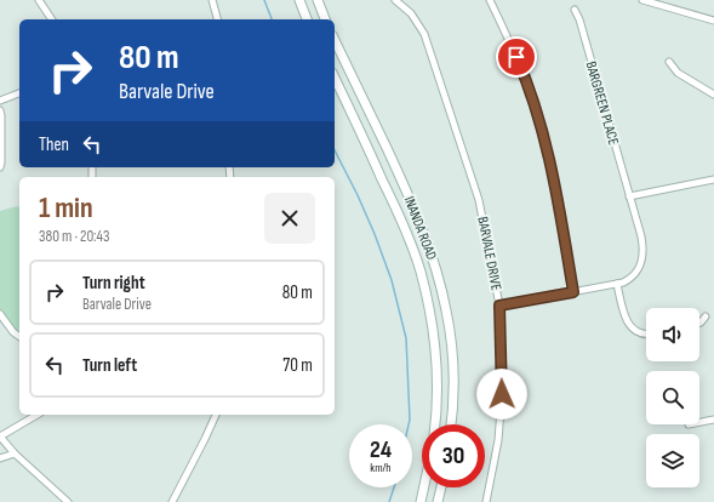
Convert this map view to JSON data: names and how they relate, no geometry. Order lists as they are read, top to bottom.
{
  "streets": {
    "main road": ["INANDA ROAD"],
    "street": ["BARGREEN PLACE", "BARVALE DRIVE"]
  },
  "crossings": [
    ["BARGREEN PLACE", "BARVALE DRIVE"]
  ],
  "page": {
    "turn": ["80 m", "Barvale Drive"],
    "then": "Then",
    "heading": ["1 min", "380 m · 20:43"],
    "list": [
      {
        "name": "Turn right",
        "note": "Barvale Drive",
        "value": "80 m"
      },
      {
        "name": "Turn left",
        "value": "70 m"
      }
    ],
    "speed": "24 km/h",
    "limit": "30"
  }
}
